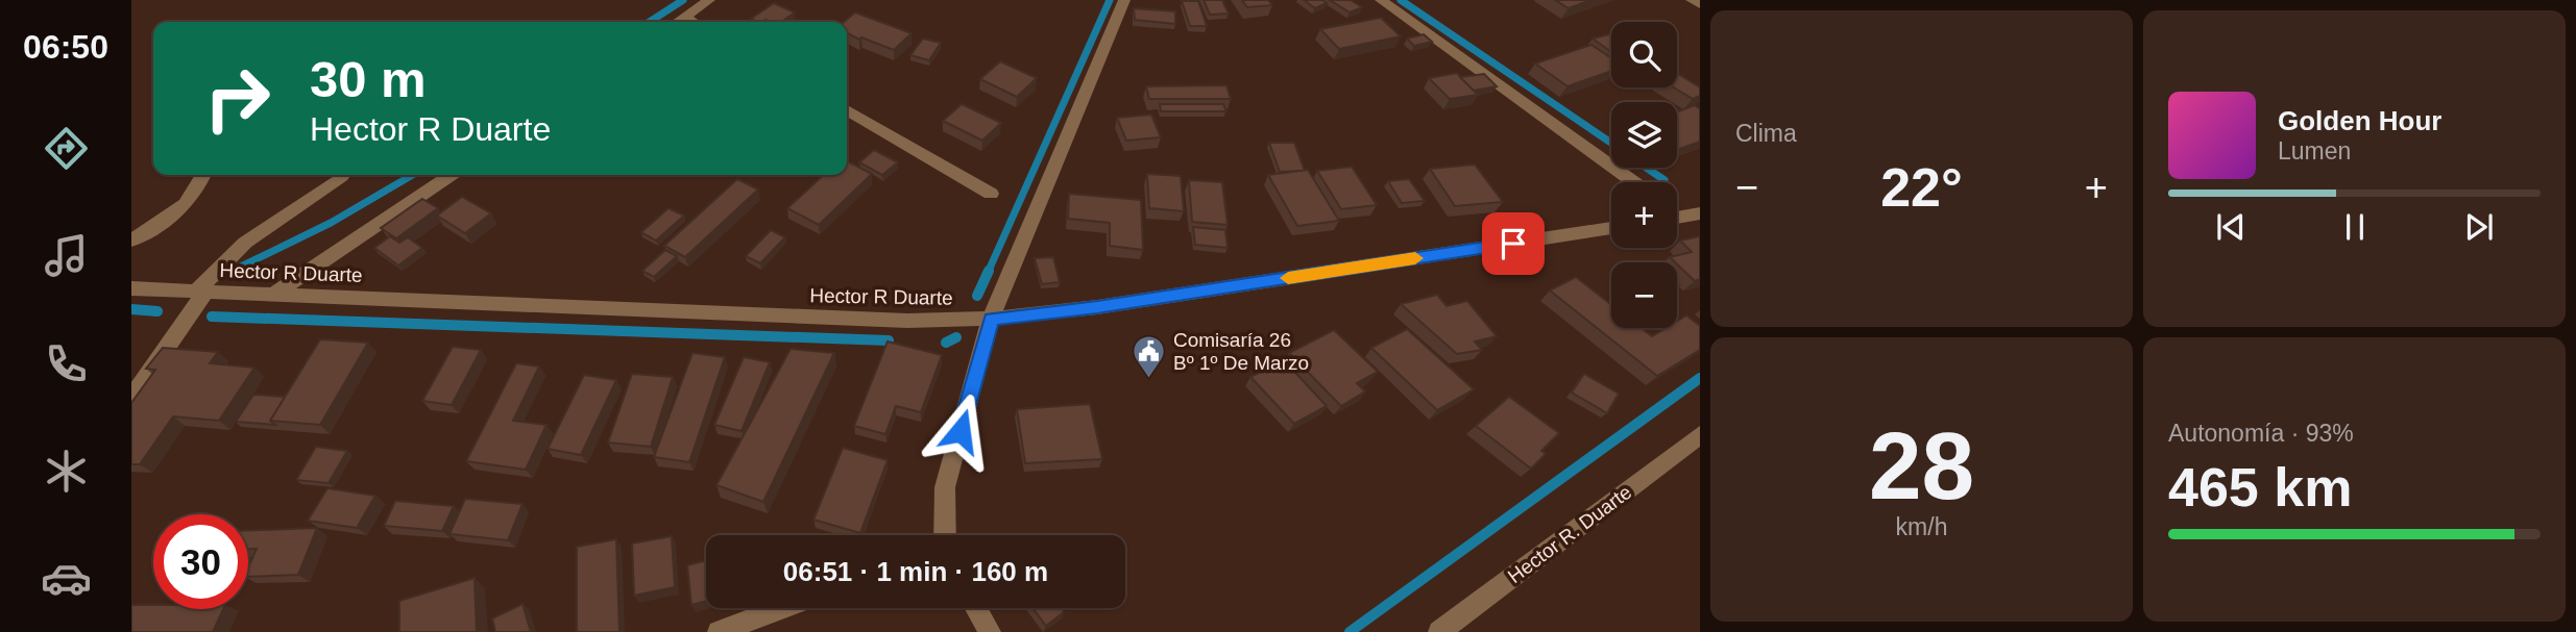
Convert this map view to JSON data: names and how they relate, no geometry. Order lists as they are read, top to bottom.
{
  "streets": {
    "street": ["Hector R Duarte", "Hector R. Duarte"]
  },
  "places": {
    "public building": ["Comisaría 26 Bº 1º De Marzo"]
  },
  "page": {
    "tabs": "06:50",
    "tile": [
      "Clima",
      ["28", "km/h"],
      ["Autonomía · 93%", "465 km"]
    ],
    "map_buttons": ["+", "−"],
    "turn": ["30 m", "Hector R Duarte"],
    "song": ["Golden Hour", "Lumen"],
    "heat": ["−", "22°", "+"],
    "limit": "30",
    "trip": "06:51 · 1 min · 160 m"
  }
}
